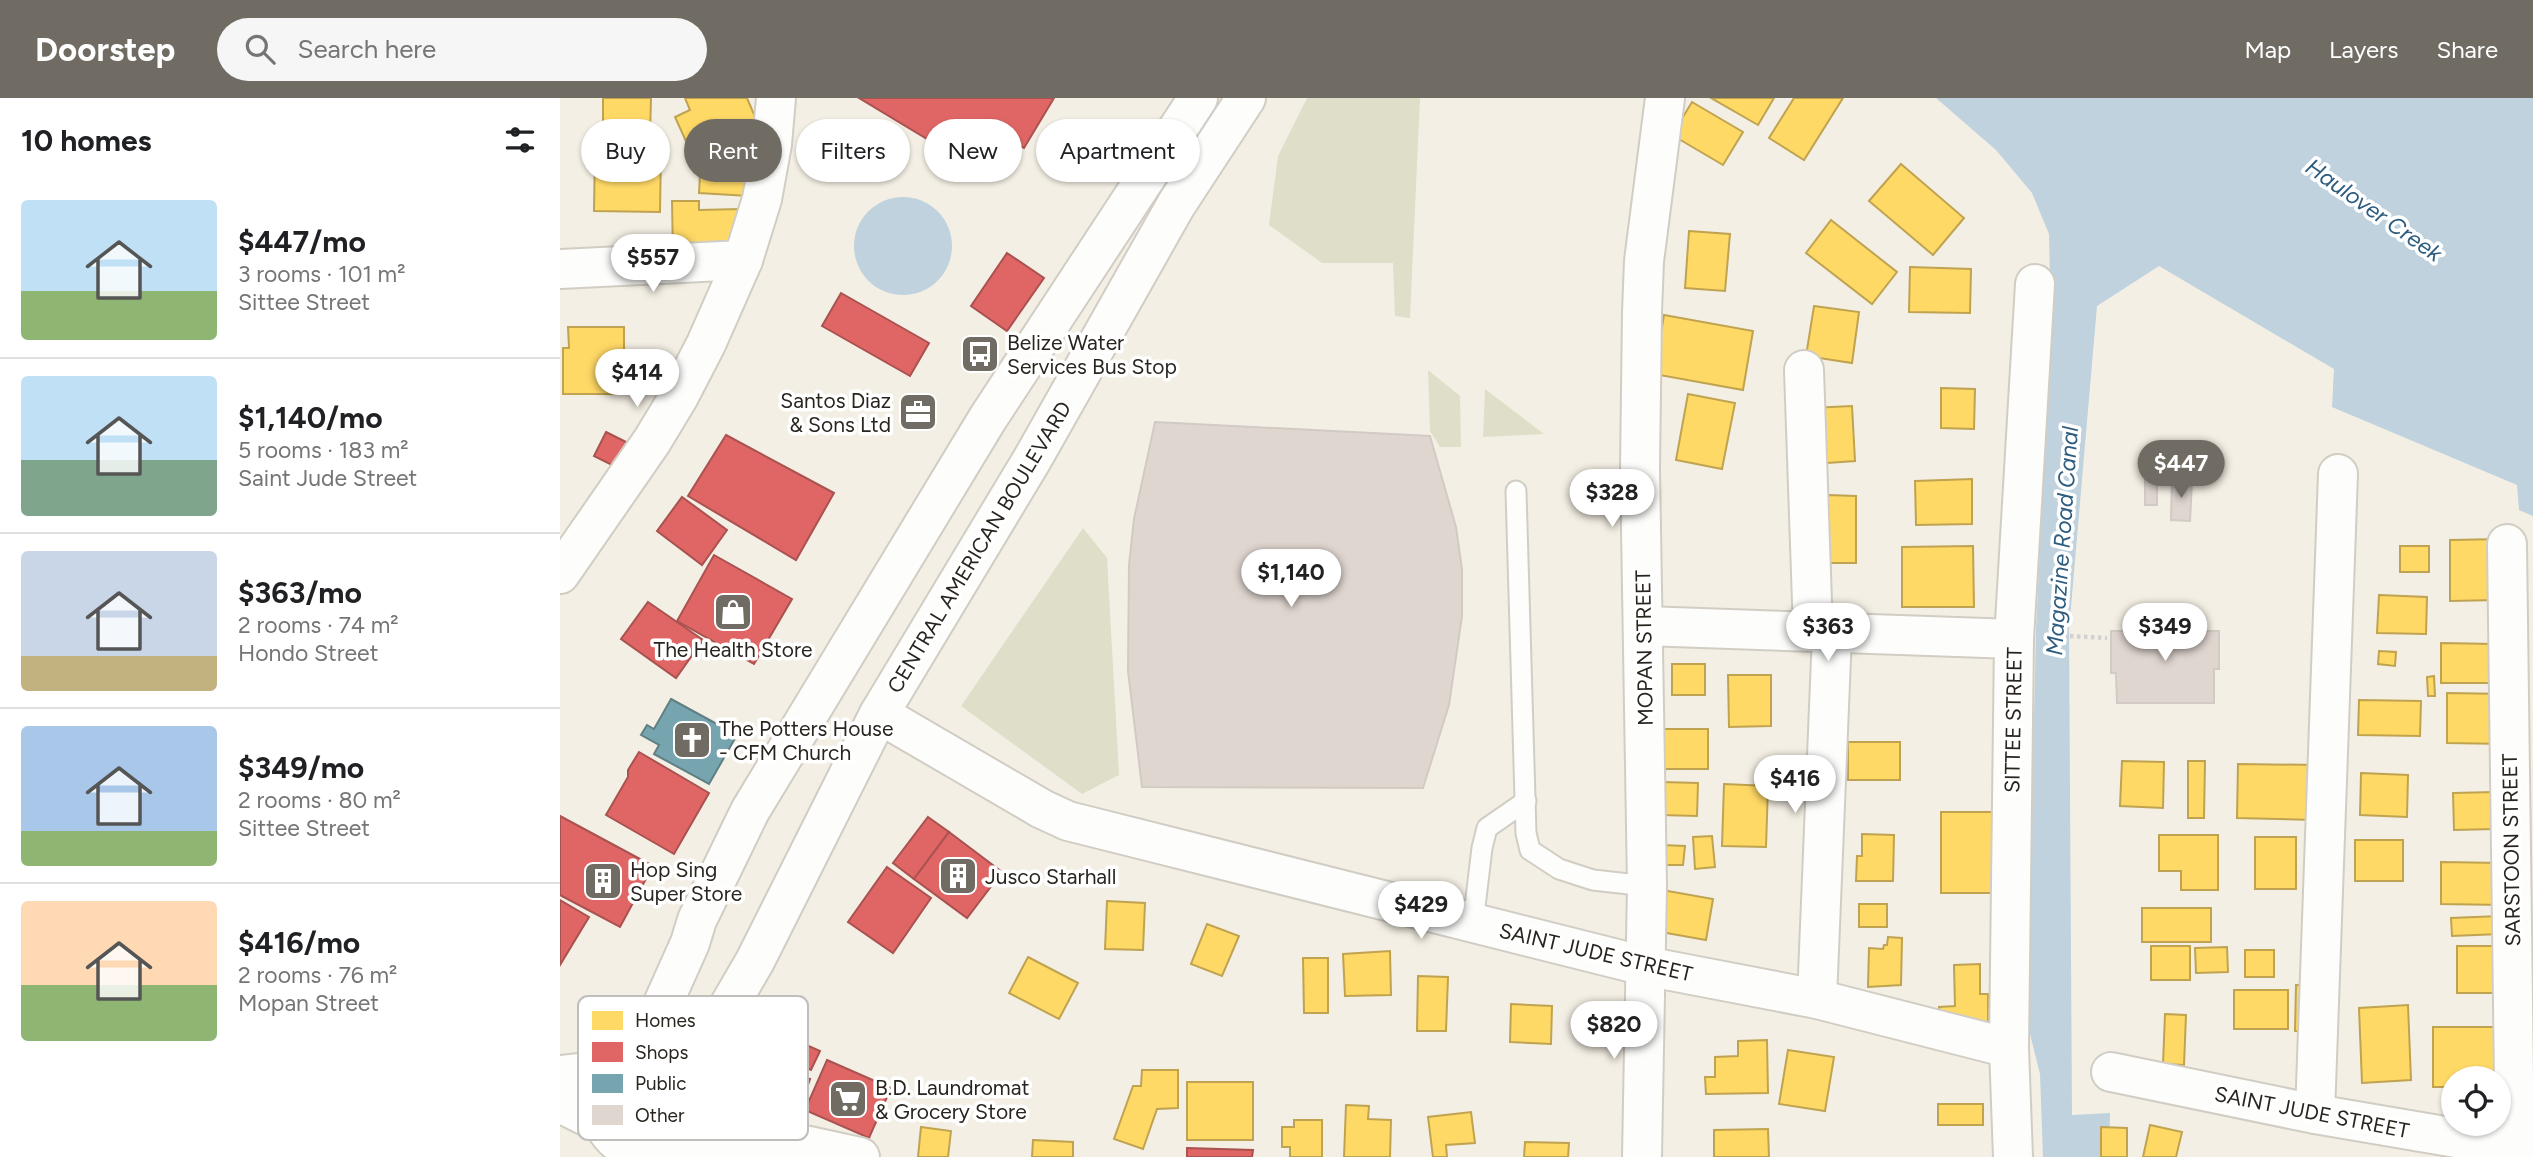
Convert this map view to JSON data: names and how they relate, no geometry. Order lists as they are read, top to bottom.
{
  "streets": {
    "street": [
      "CENTRAL AMERICAN BOULEVARD",
      "MOPAN STREET",
      "SITTEE STREET",
      "SARSTOON STREET",
      "SAINT JUDE STREET"
    ]
  },
  "crossings": [
    ["CENTRAL AMERICAN BOULEVARD", "SAINT JUDE STREET"],
    ["MOPAN STREET", "SAINT JUDE STREET"],
    ["SITTEE STREET", "SAINT JUDE STREET"],
    ["SARSTOON STREET", "SAINT JUDE STREET"]
  ],
  "water": ["Haulover Creek", "Magazine Road Canal"],
  "places": {
    "bus stop": ["Belize Water Services Bus Stop"],
    "office": ["Santos Diaz & Sons Ltd"],
    "shop": ["The Health Store"],
    "church": ["The Potters House - CFM Church"],
    "building": ["Jusco Starhall", "Hop Sing Super Store"],
    "supermarket": ["B.D. Laundromat & Grocery Store"]
  },
  "legend": [
    "Homes",
    "Shops",
    "Public",
    "Other"
  ],
  "page": {
    "header": "Doorstep",
    "search": "Search here",
    "nav": ["Map", "Layers", "Share"],
    "heading": "10 homes",
    "chip": [
      "Buy",
      "Rent",
      "Filters",
      "New",
      "Apartment"
    ],
    "list": [
      {
        "name": "$447/mo",
        "note": "3 rooms · 101 m² · Sittee Street"
      },
      {
        "name": "$1,140/mo",
        "note": "5 rooms · 183 m² · Saint Jude Street"
      },
      {
        "name": "$363/mo",
        "note": "2 rooms · 74 m² · Hondo Street"
      },
      {
        "name": "$349/mo",
        "note": "2 rooms · 80 m² · Sittee Street"
      },
      {
        "name": "$416/mo",
        "note": "2 rooms · 76 m² · Mopan Street"
      }
    ],
    "price": [
      "$557",
      "$414",
      "$447",
      "$328",
      "$1,140",
      "$363",
      "$349",
      "$416",
      "$429",
      "$820"
    ]
  }
}
